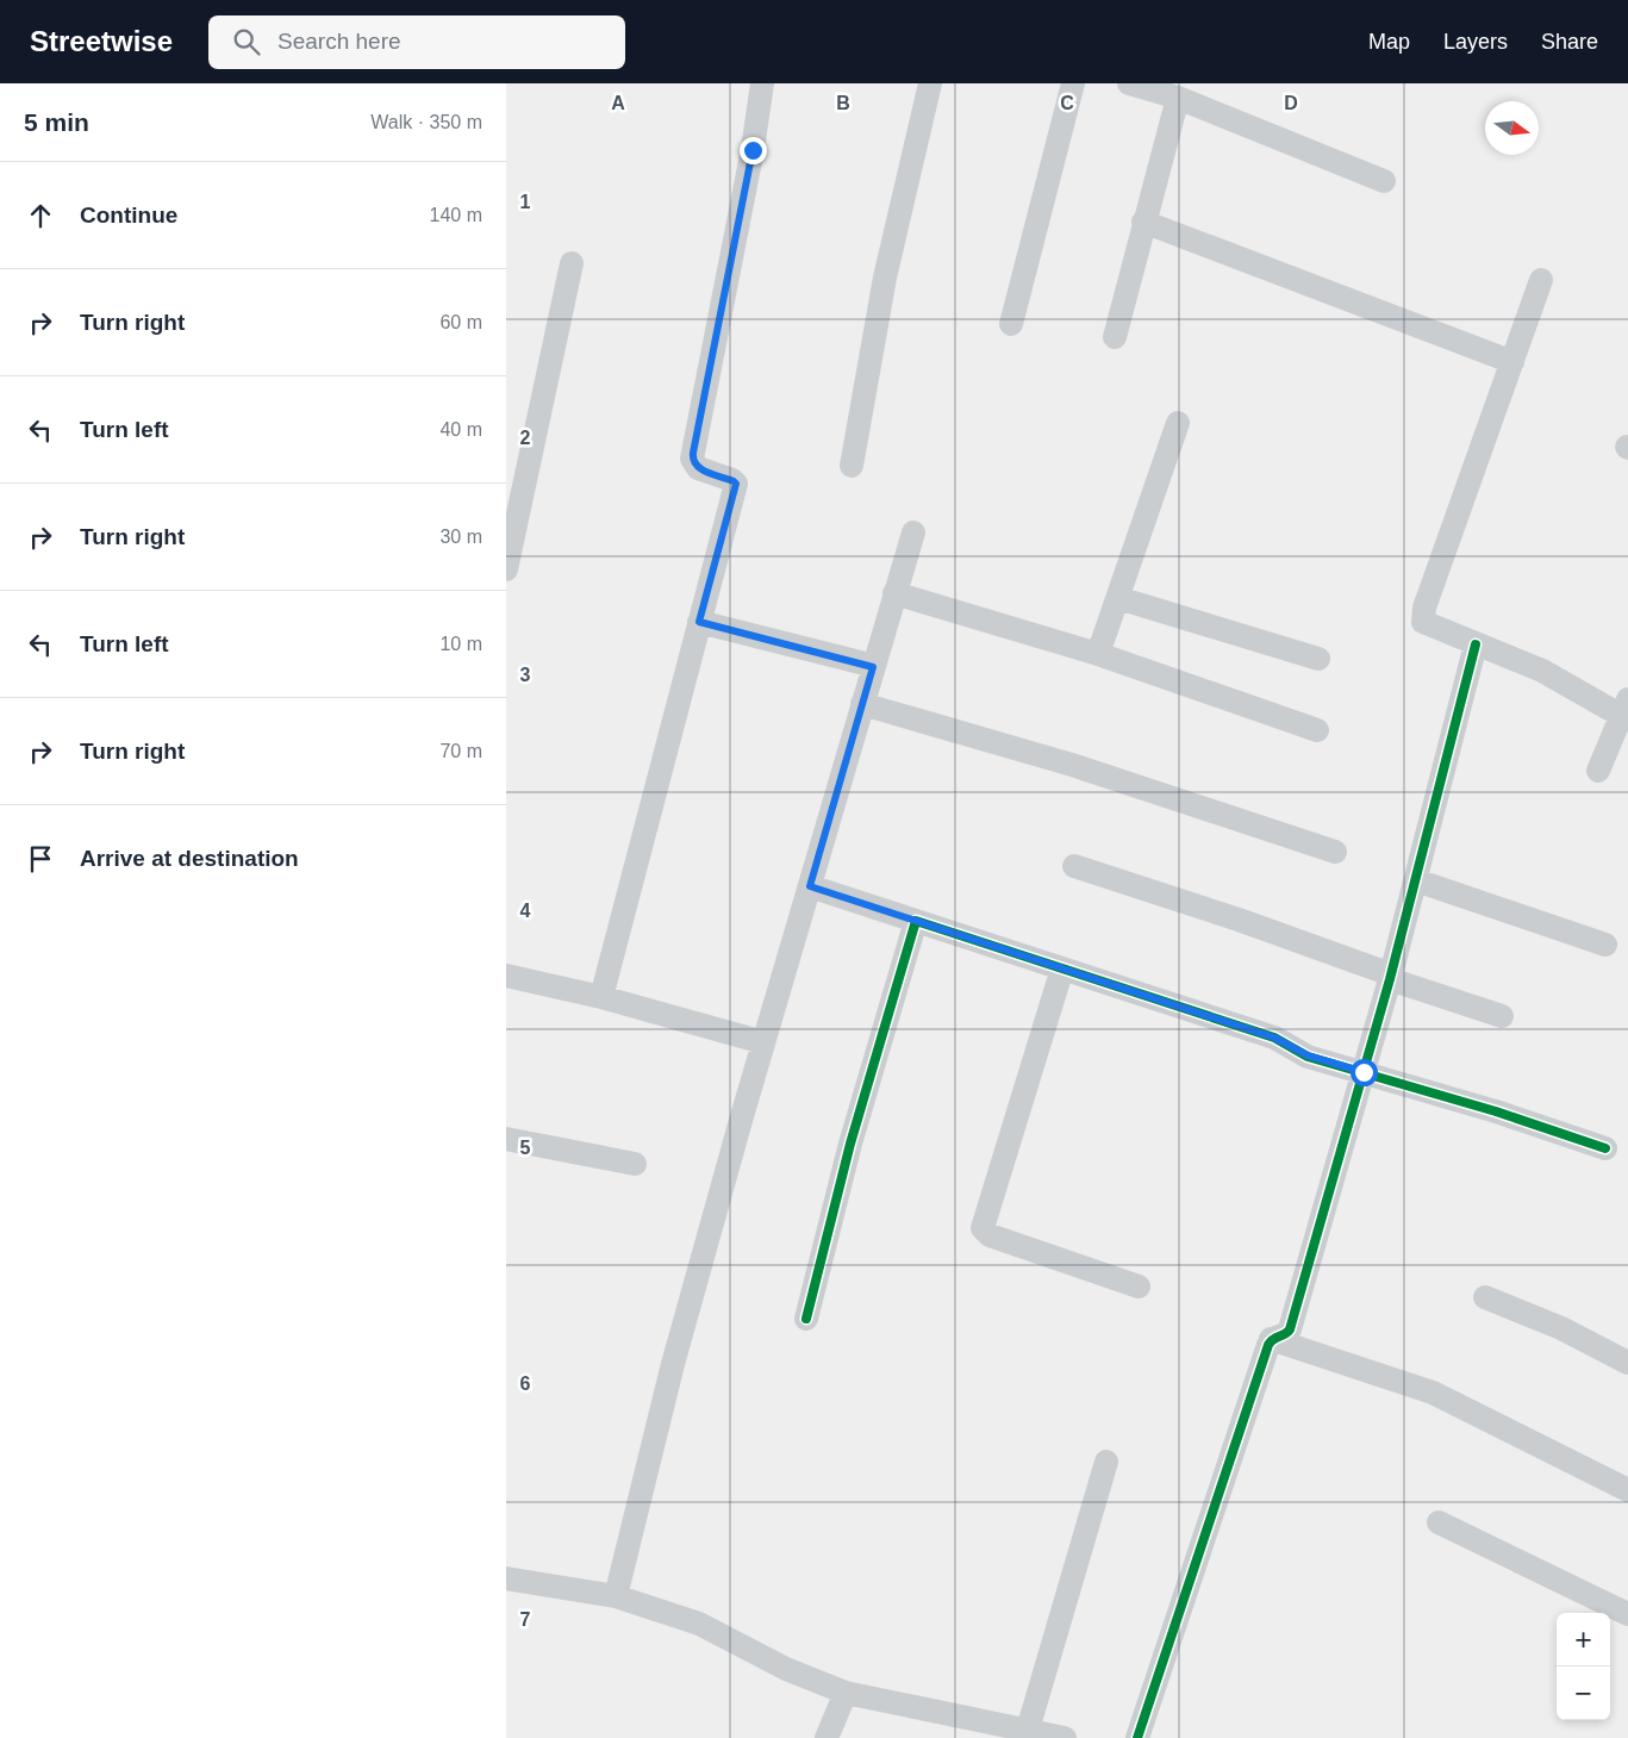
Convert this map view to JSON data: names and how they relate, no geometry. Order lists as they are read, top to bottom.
{
  "north": "right",
  "page": {
    "header": "Streetwise",
    "search": "Search here",
    "nav": ["Map", "Layers", "Share"],
    "heading": ["5 min", "Walk · 350 m"],
    "list": [
      ["Continue", "140 m"],
      ["Turn right", "60 m"],
      ["Turn left", "40 m"],
      ["Turn right", "30 m"],
      ["Turn left", "10 m"],
      ["Turn right", "70 m"],
      "Arrive at destination"
    ],
    "map_buttons": ["+", "−"]
  },
  "grid": {
    "columns": [
      "A",
      "B",
      "C",
      "D"
    ],
    "rows": [
      "1",
      "2",
      "3",
      "4",
      "5",
      "6",
      "7"
    ]
  }
}
